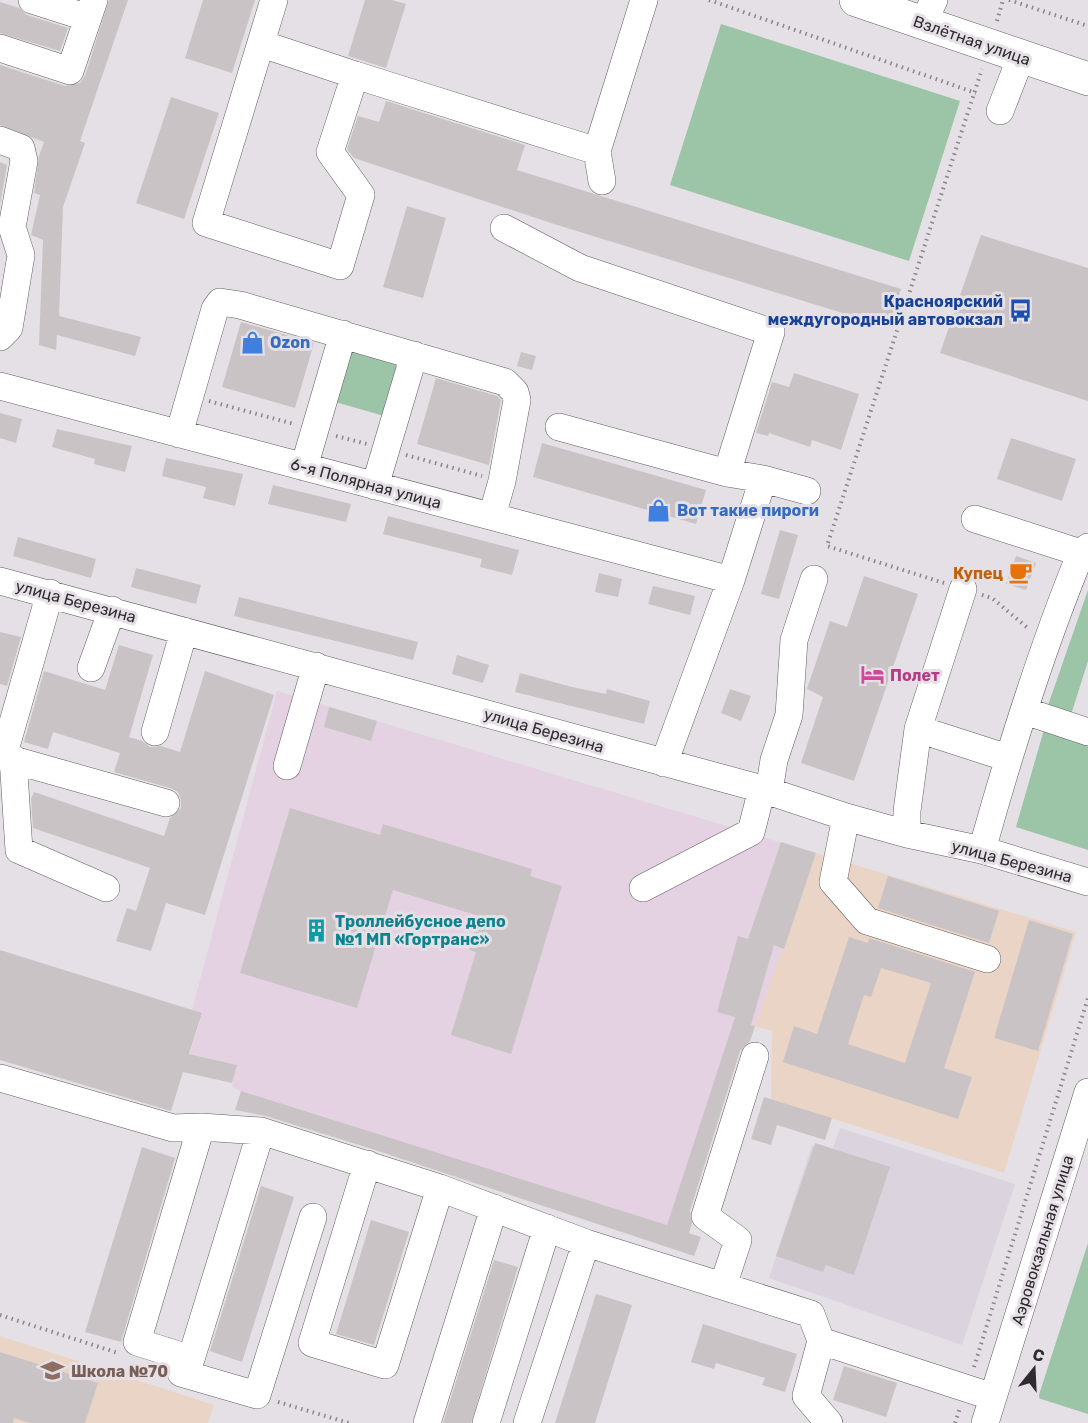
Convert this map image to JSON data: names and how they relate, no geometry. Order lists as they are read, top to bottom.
{
  "streets": {
    "main road": ["Взлётная улица"],
    "street": ["6-я Полярная улица", "улица Березина", "Аэровокзальная улица"]
  },
  "places": {
    "bus stop": ["Красноярский междугородный автовокзал"],
    "shop": ["Ozon", "Вот такие пироги"],
    "cafe": ["Купец"],
    "hotel": ["Полет"],
    "building": ["Троллейбусное депо №1 МП «Гортранс»"],
    "school or university": ["Школа №70"]
  },
  "north": "top"
}
